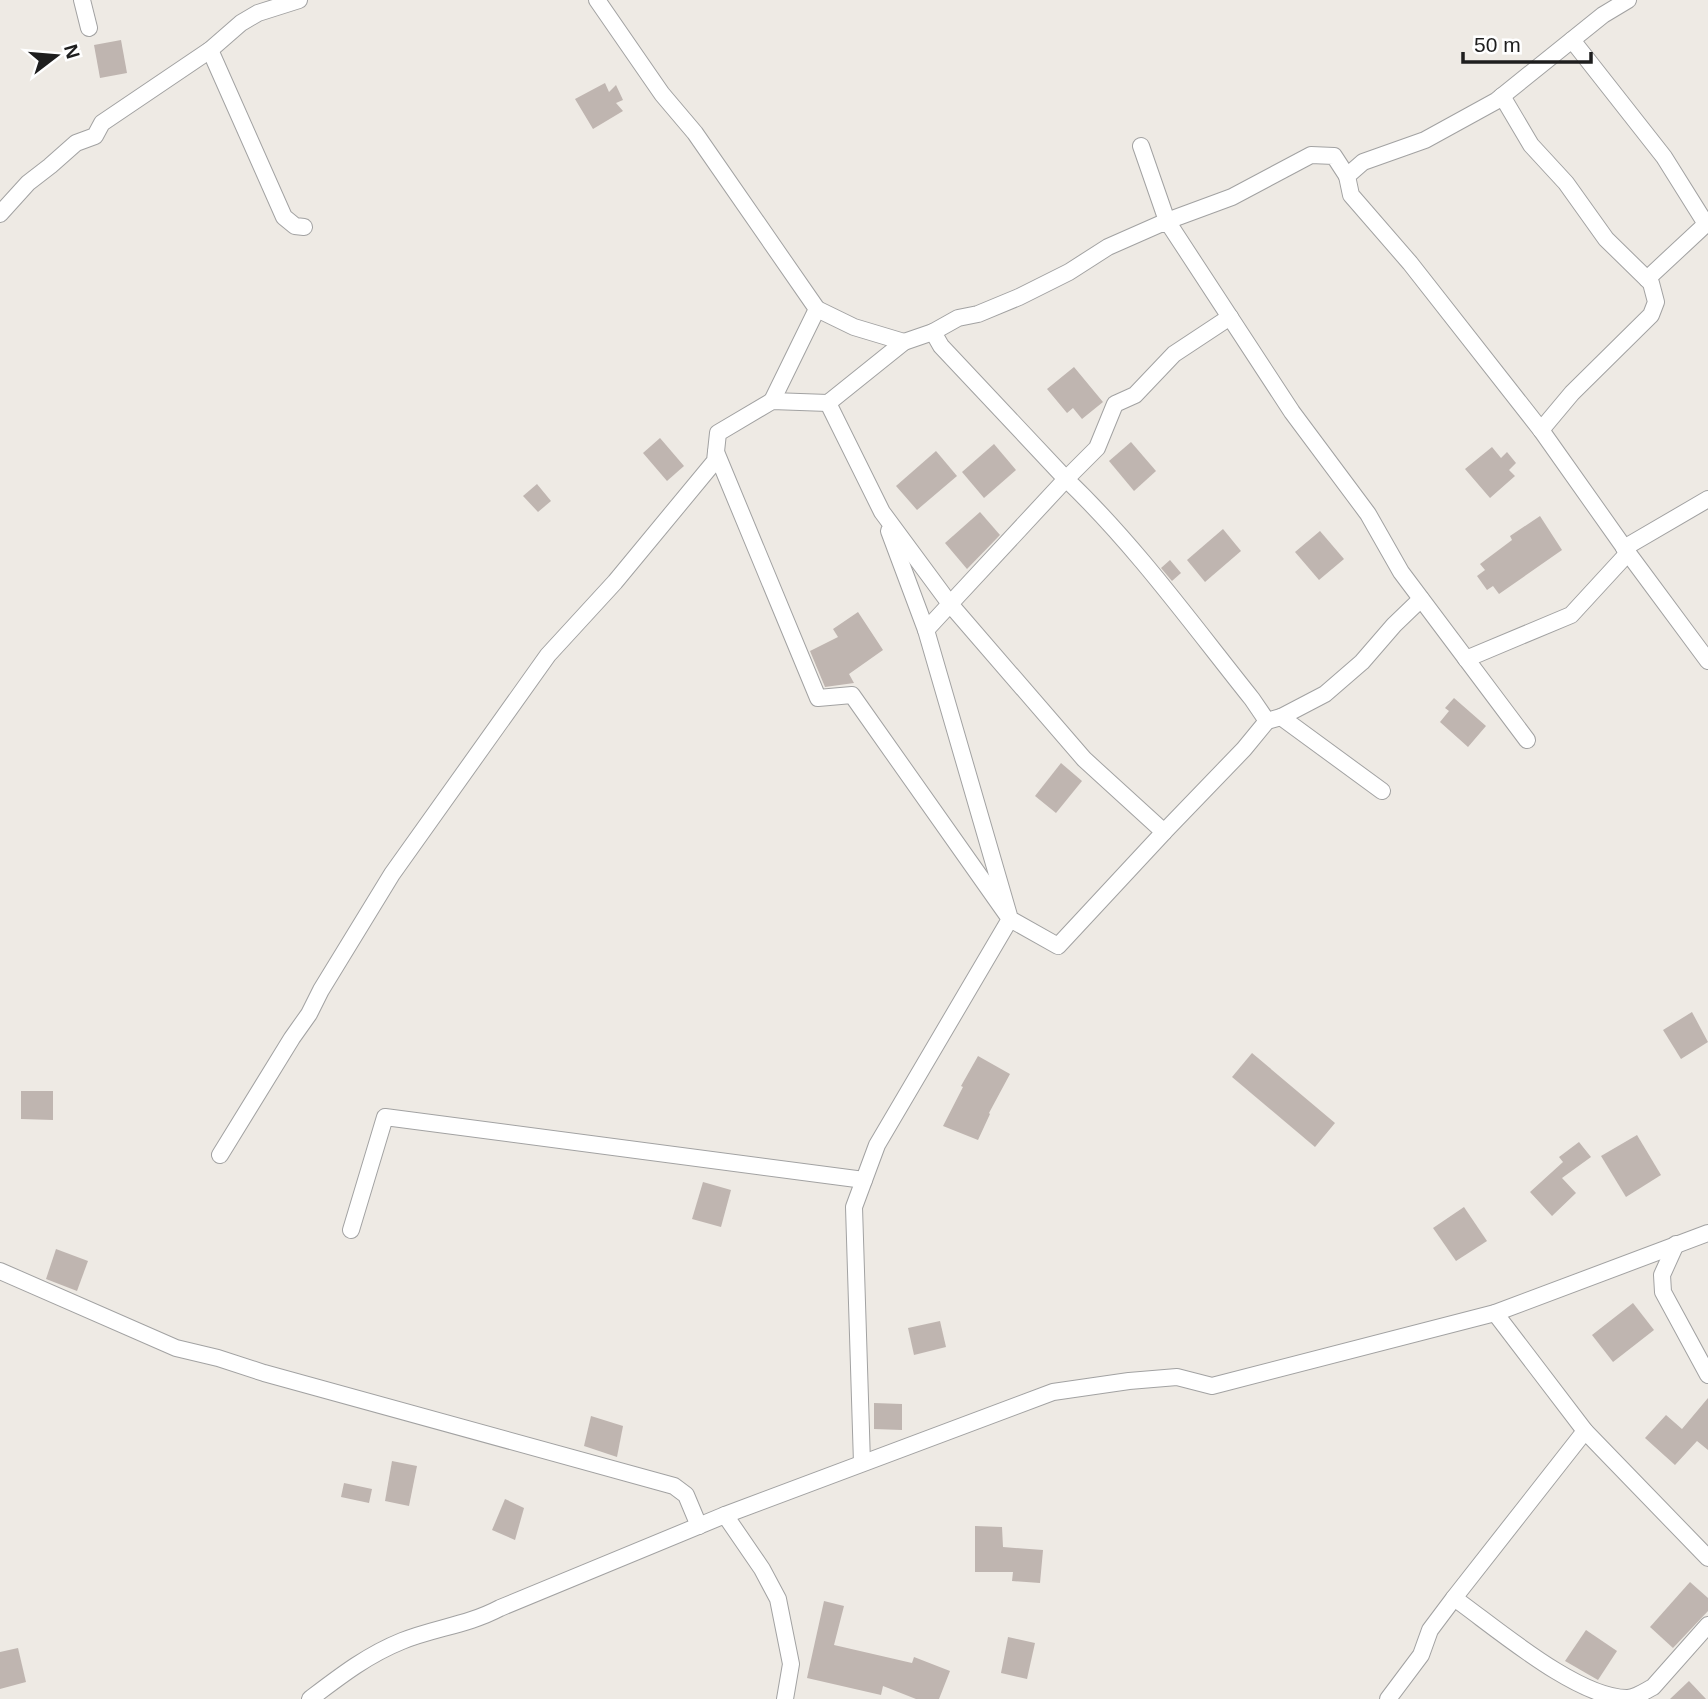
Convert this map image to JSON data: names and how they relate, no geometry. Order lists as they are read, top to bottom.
{
  "scale_bar": "50 m",
  "north": "right"
}
